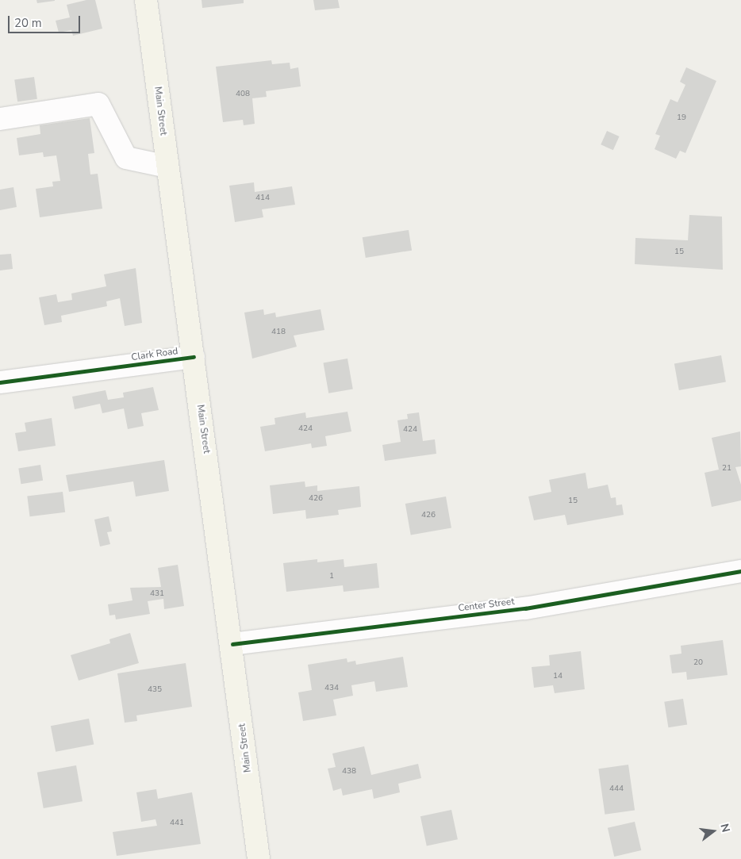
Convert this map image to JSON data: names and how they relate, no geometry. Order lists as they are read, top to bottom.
{
  "streets": {
    "main road": ["Main Street"],
    "street": ["Clark Road", "Center Street"]
  },
  "crossings": [
    ["Main Street", "Clark Road"],
    ["Main Street", "Center Street"]
  ],
  "house_numbers": [
    "408",
    "19",
    "414",
    "15",
    "418",
    "424",
    "424",
    "21",
    "426",
    "15",
    "426",
    "1",
    "431",
    "20",
    "14",
    "434",
    "435",
    "438",
    "444",
    "441"
  ],
  "scale_bar": "20 m",
  "north": "right"
}
